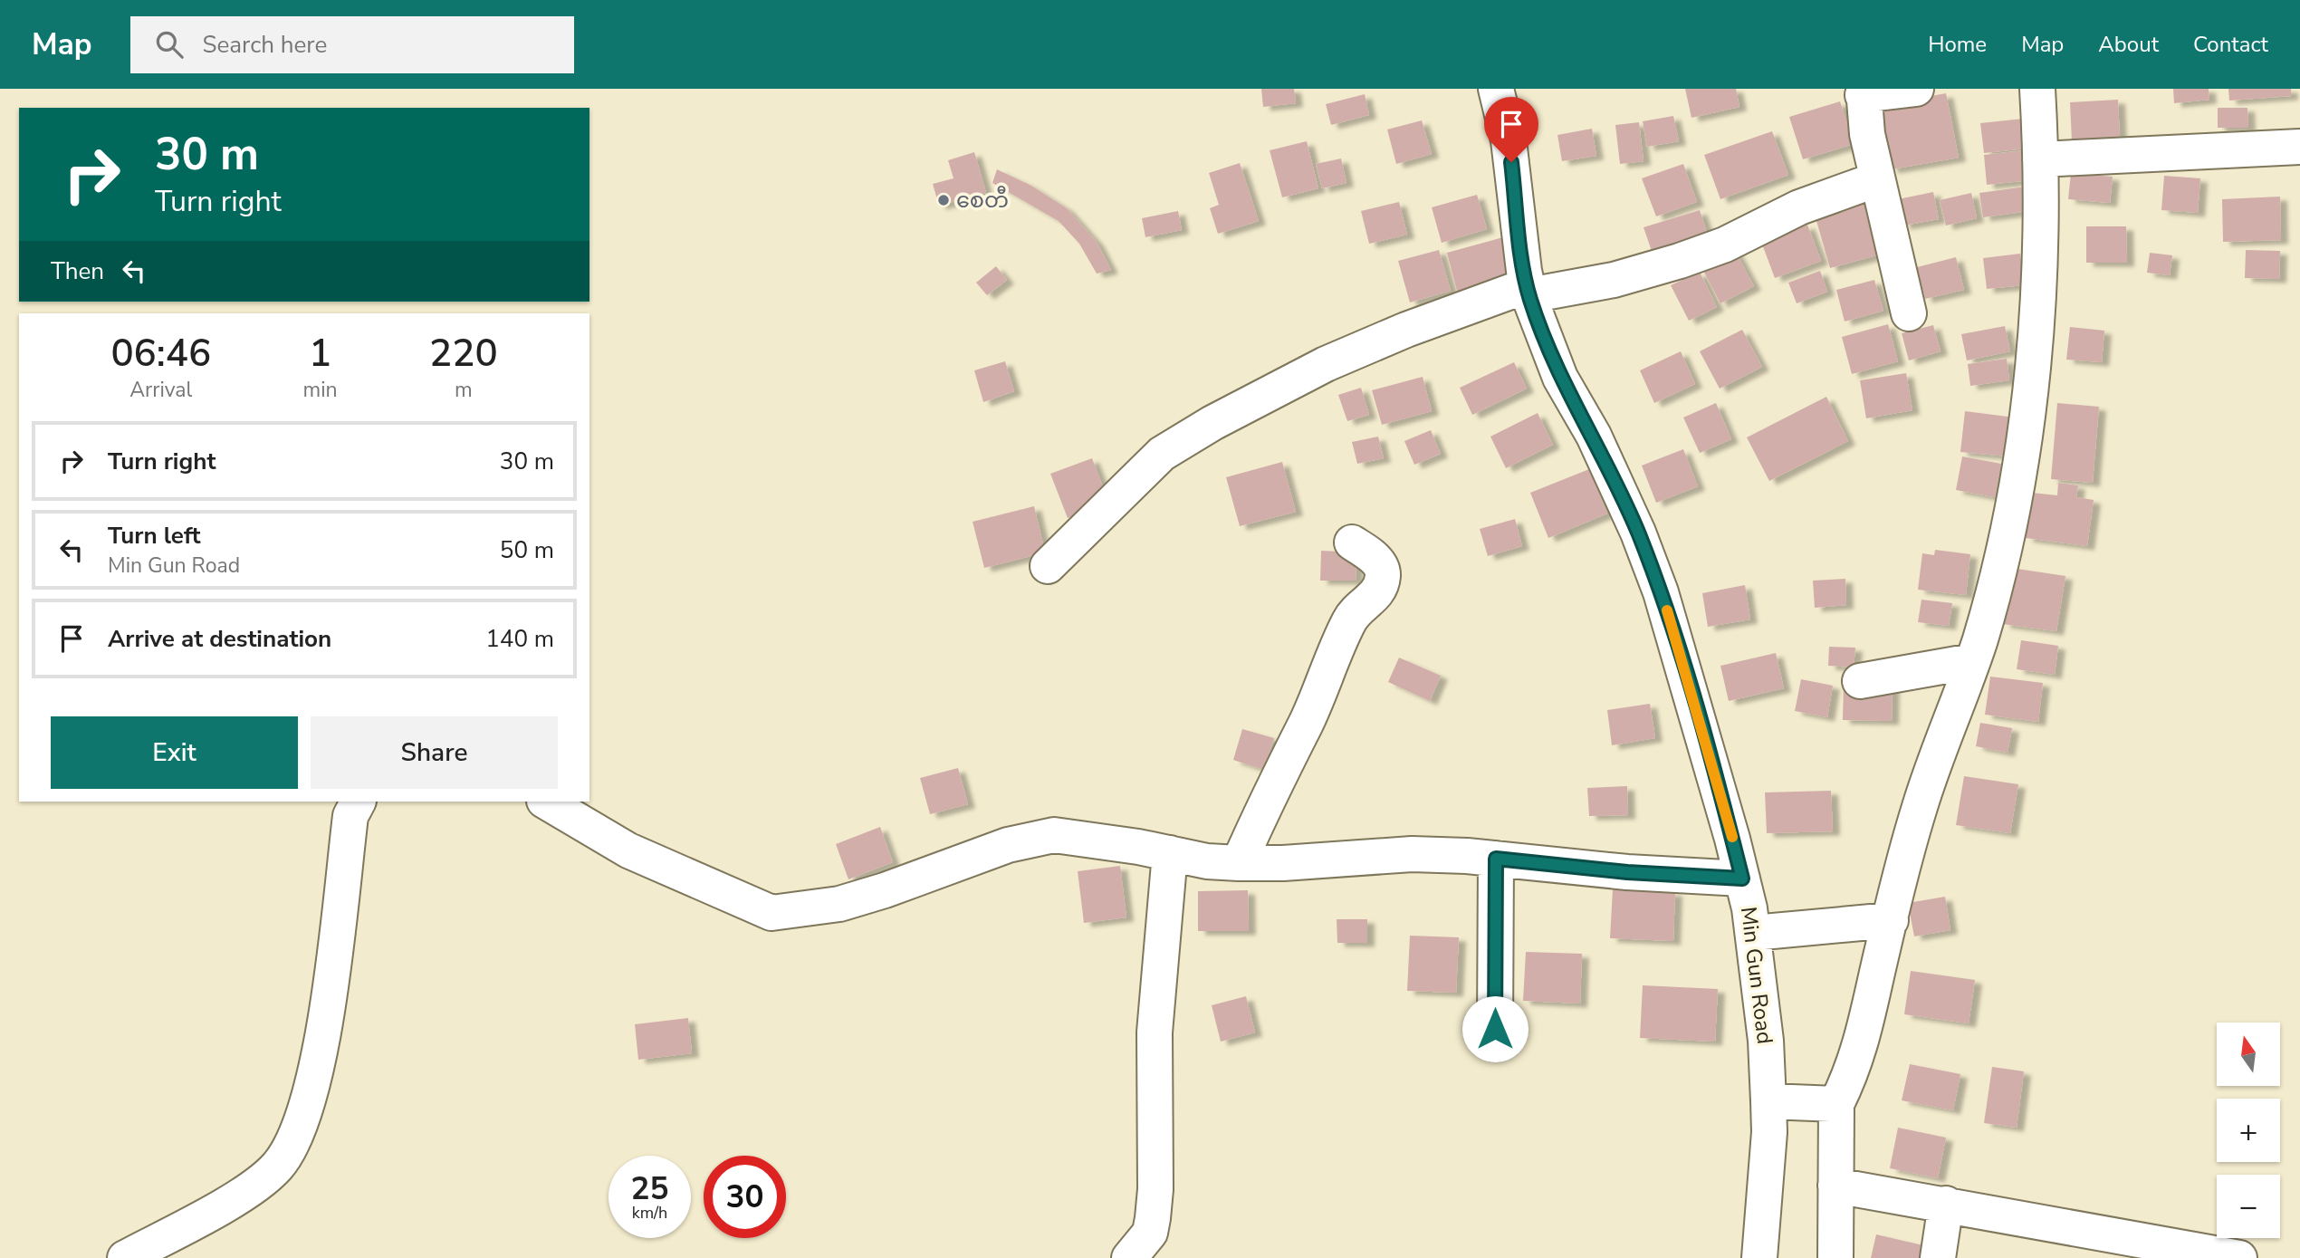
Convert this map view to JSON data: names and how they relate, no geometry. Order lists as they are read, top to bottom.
{
  "streets": {
    "street": ["Min Gun Road"]
  },
  "places": ["စေတီ"],
  "north": "top",
  "page": {
    "header": "Map",
    "search": "Search here",
    "nav": [
      "Home",
      "Map",
      "About",
      "Contact"
    ],
    "turn": ["30 m", "Turn right"],
    "then": "Then",
    "eta": [
      "06:46",
      "Arrival",
      "1",
      "min",
      "220",
      "m"
    ],
    "list": [
      {
        "name": "Turn right",
        "value": "30 m"
      },
      {
        "name": "Turn left",
        "note": "Min Gun Road",
        "value": "50 m"
      },
      {
        "name": "Arrive at destination",
        "value": "140 m"
      }
    ],
    "buttons": ["Exit", "Share"],
    "map_buttons": ["+", "−"],
    "speed": "25 km/h",
    "limit": "30"
  }
}
